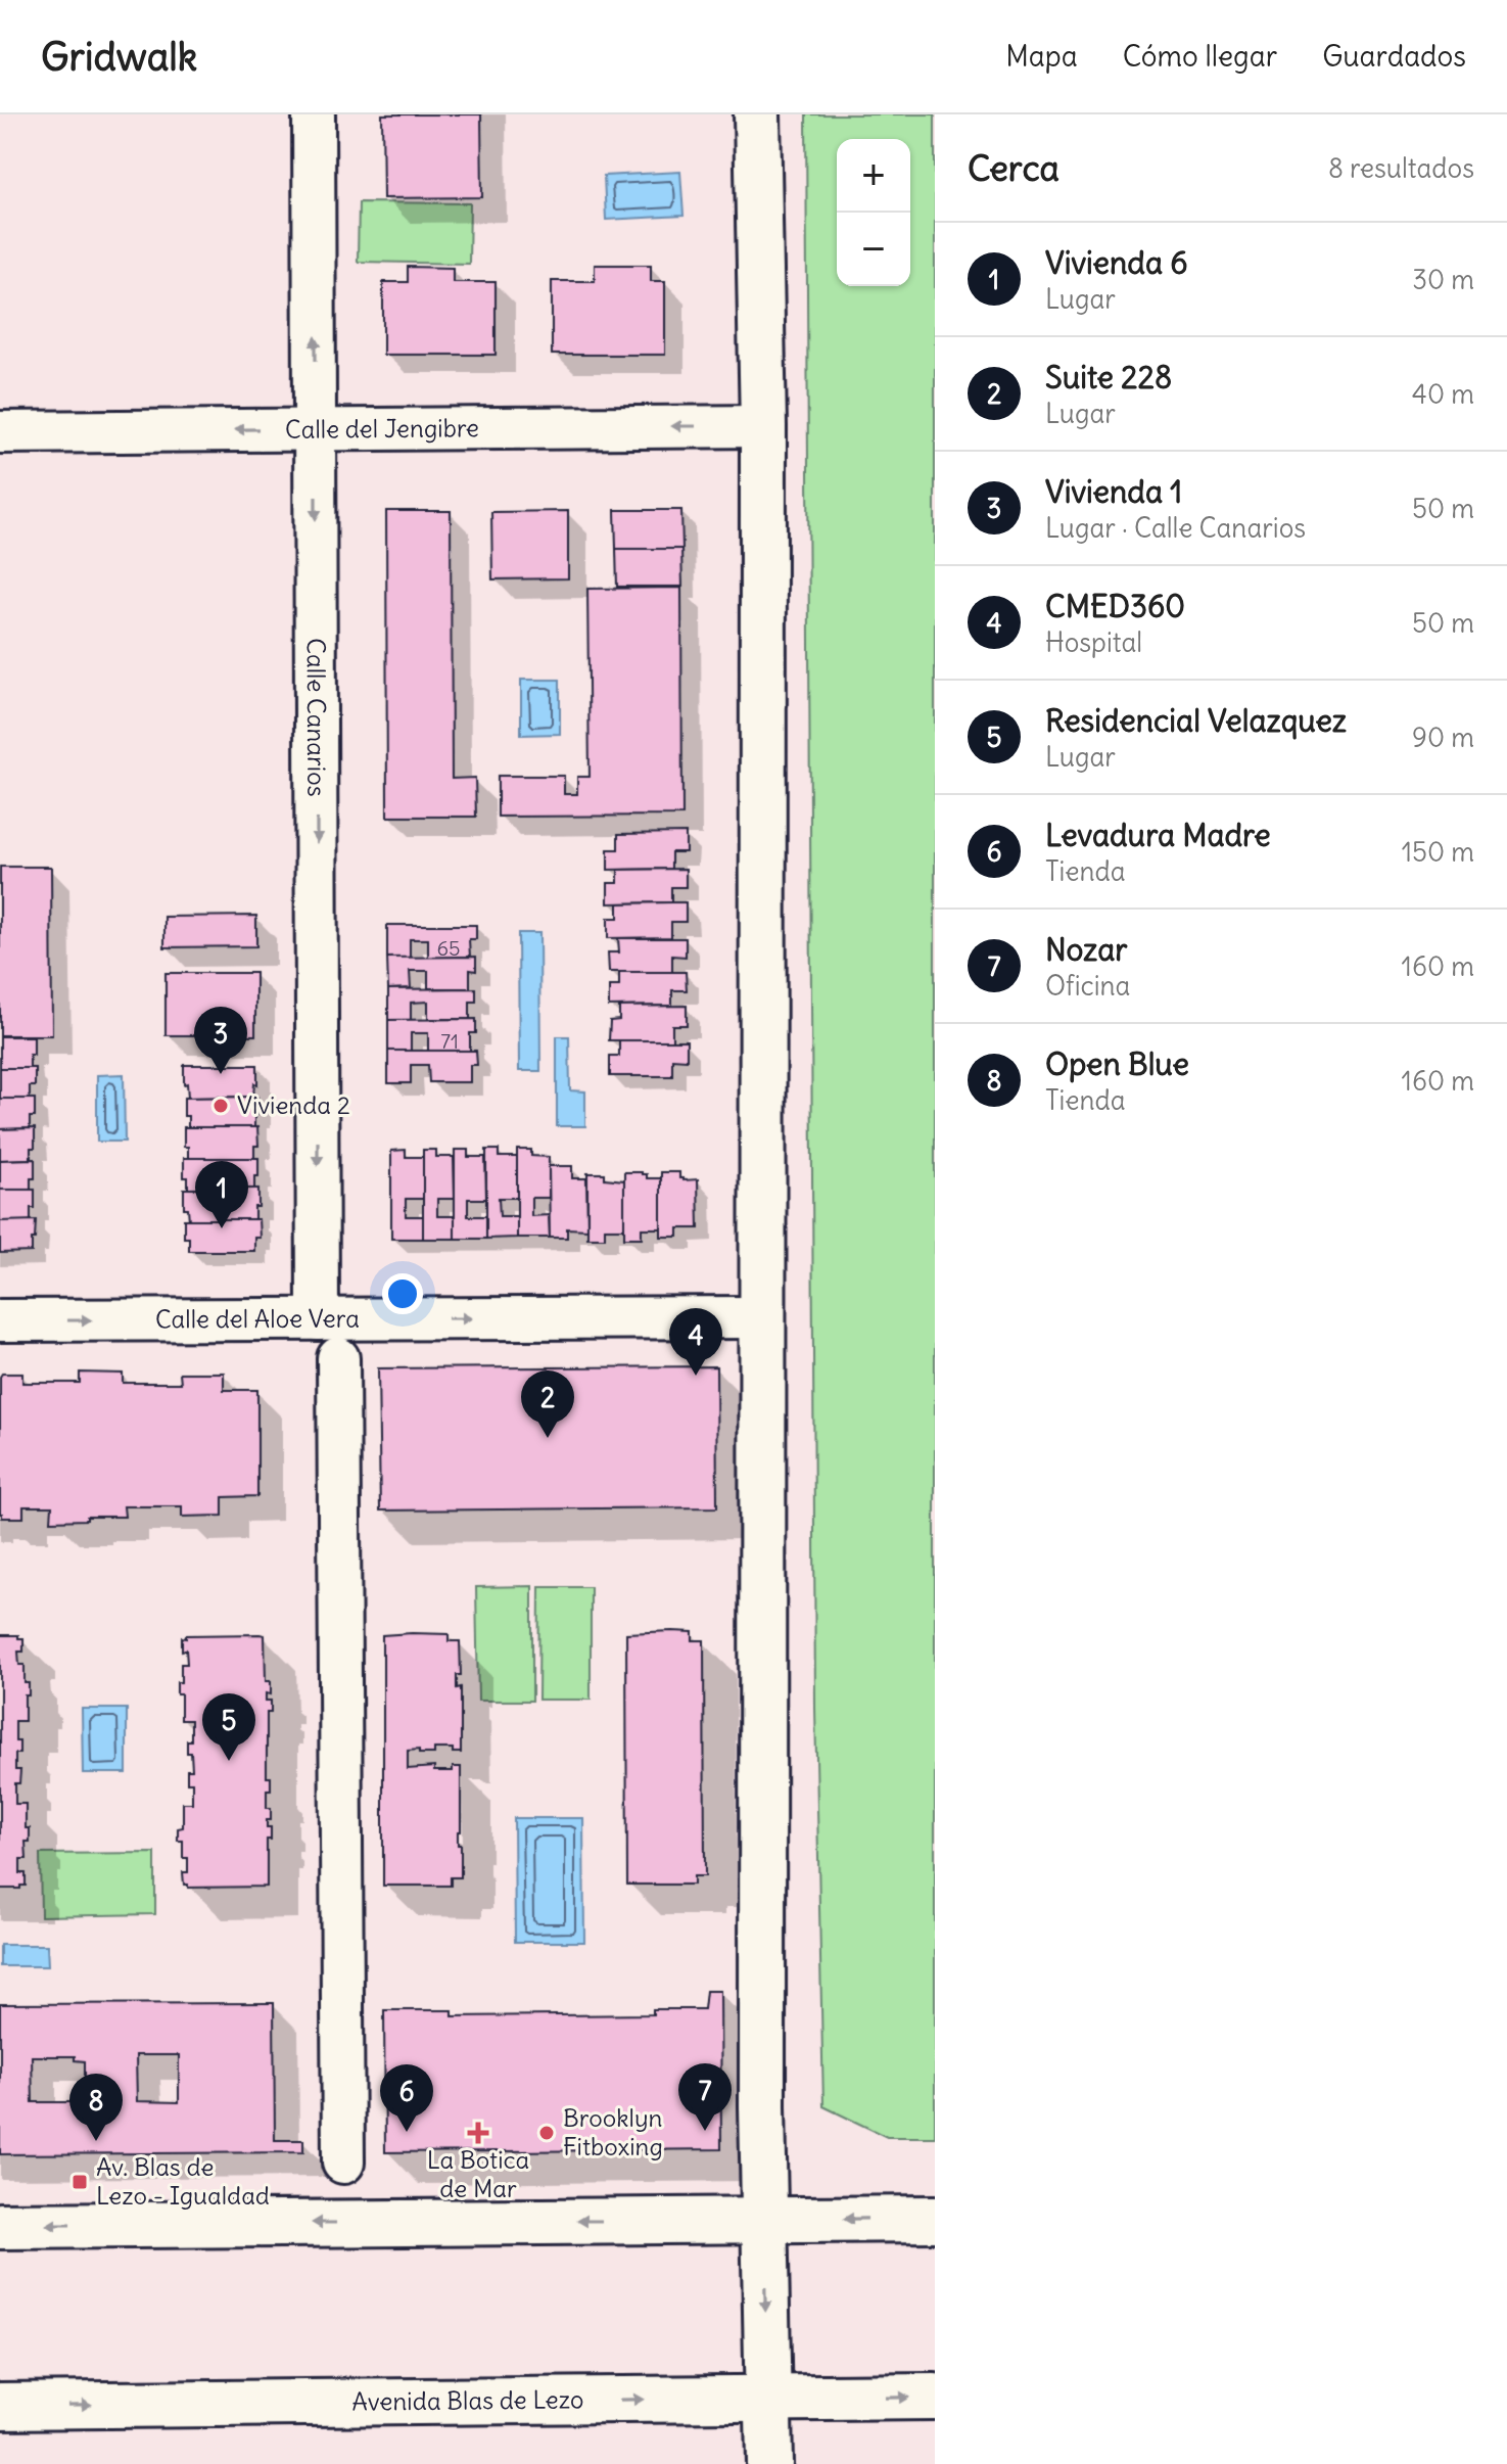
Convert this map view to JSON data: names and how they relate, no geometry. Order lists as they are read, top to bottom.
{
  "streets": {
    "street": [
      "Calle del Jengibre",
      "Calle Canarios",
      "Calle del Aloe Vera",
      "Avenida Blas de Lezo"
    ]
  },
  "crossings": [
    ["Calle del Jengibre", "Calle Canarios"],
    ["Calle Canarios", "Calle del Aloe Vera"]
  ],
  "one_way": ["Calle del Jengibre", "Calle del Aloe Vera"],
  "places": {
    "other": ["Vivienda 2", "Brooklyn Fitboxing"],
    "health": ["La Botica de Mar"],
    "transit": ["Av. Blas de Lezo - Igualdad"]
  },
  "house_numbers": ["65", "71"],
  "page": {
    "header": "Gridwalk",
    "nav": ["Mapa", "Cómo llegar", "Guardados"],
    "heading": ["Cerca", "8 resultados"],
    "map_buttons": ["+", "−"],
    "list": [
      {
        "mark": "1",
        "name": "Vivienda 6",
        "note": "Lugar",
        "value": "30 m"
      },
      {
        "mark": "2",
        "name": "Suite 228",
        "note": "Lugar",
        "value": "40 m"
      },
      {
        "mark": "3",
        "name": "Vivienda 1",
        "note": "Lugar · Calle Canarios",
        "value": "50 m"
      },
      {
        "mark": "4",
        "name": "CMED360",
        "note": "Hospital",
        "value": "50 m"
      },
      {
        "mark": "5",
        "name": "Residencial Velazquez",
        "note": "Lugar",
        "value": "90 m"
      },
      {
        "mark": "6",
        "name": "Levadura Madre",
        "note": "Tienda",
        "value": "150 m"
      },
      {
        "mark": "7",
        "name": "Nozar",
        "note": "Oficina",
        "value": "160 m"
      },
      {
        "mark": "8",
        "name": "Open Blue",
        "note": "Tienda",
        "value": "160 m"
      }
    ],
    "pins": [
      "3",
      "1",
      "4",
      "2",
      "5",
      "7",
      "6",
      "8"
    ]
  }
}
